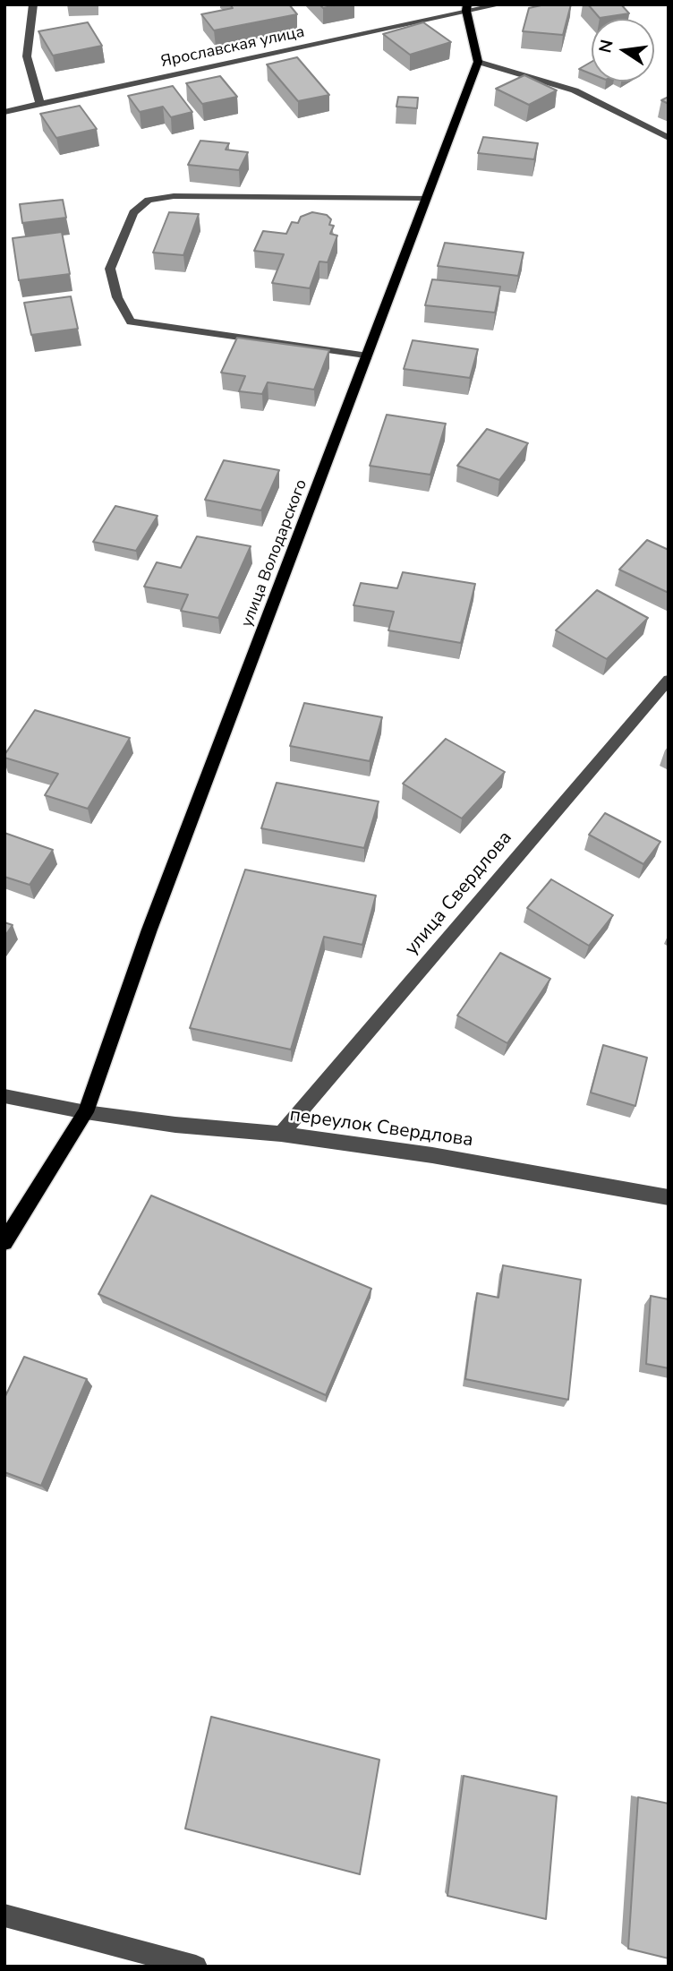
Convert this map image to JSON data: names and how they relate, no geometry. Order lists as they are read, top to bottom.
{
  "streets": {
    "main road": ["улица Володарского"],
    "street": ["Ярославская улица", "улица Свердлова", "переулок Свердлова"]
  },
  "crossings": [
    ["улица Володарского", "переулок Свердлова"],
    ["улица Свердлова", "переулок Свердлова"]
  ],
  "north": "left"
}
